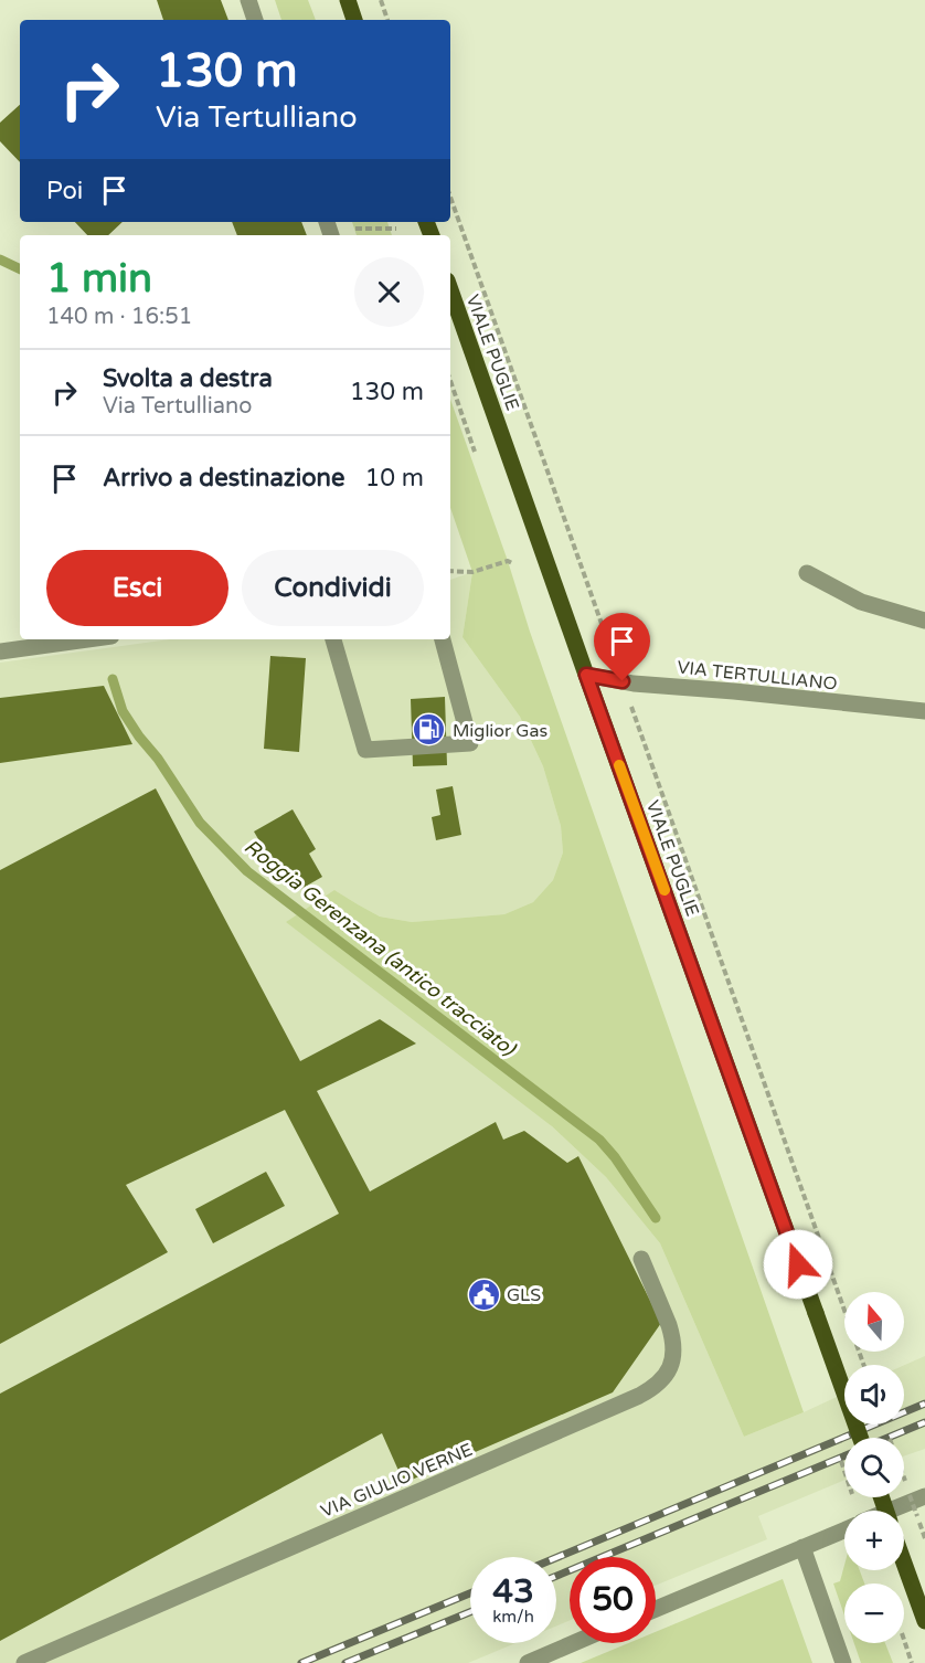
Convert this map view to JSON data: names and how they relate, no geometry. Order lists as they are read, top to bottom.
{
  "streets": {
    "main road": ["VIALE PUGLIE"],
    "street": ["VIA TERTULLIANO", "VIA GIULIO VERNE"]
  },
  "crossings": [
    ["VIALE PUGLIE", "VIA TERTULLIANO"]
  ],
  "water": ["Roggia Gerenzana (antico tracciato)"],
  "places": {
    "fuel station": ["Miglior Gas"],
    "public building": ["GLS"]
  },
  "north": "top",
  "page": {
    "turn": ["130 m", "Via Tertulliano"],
    "then": "Poi",
    "heading": ["1 min", "140 m · 16:51"],
    "list": [
      {
        "name": "Svolta a destra",
        "note": "Via Tertulliano",
        "value": "130 m"
      },
      {
        "name": "Arrivo a destinazione",
        "value": "10 m"
      }
    ],
    "buttons": ["Esci", "Condividi"],
    "map_buttons": ["+", "−"],
    "speed": "43 km/h",
    "limit": "50"
  }
}
